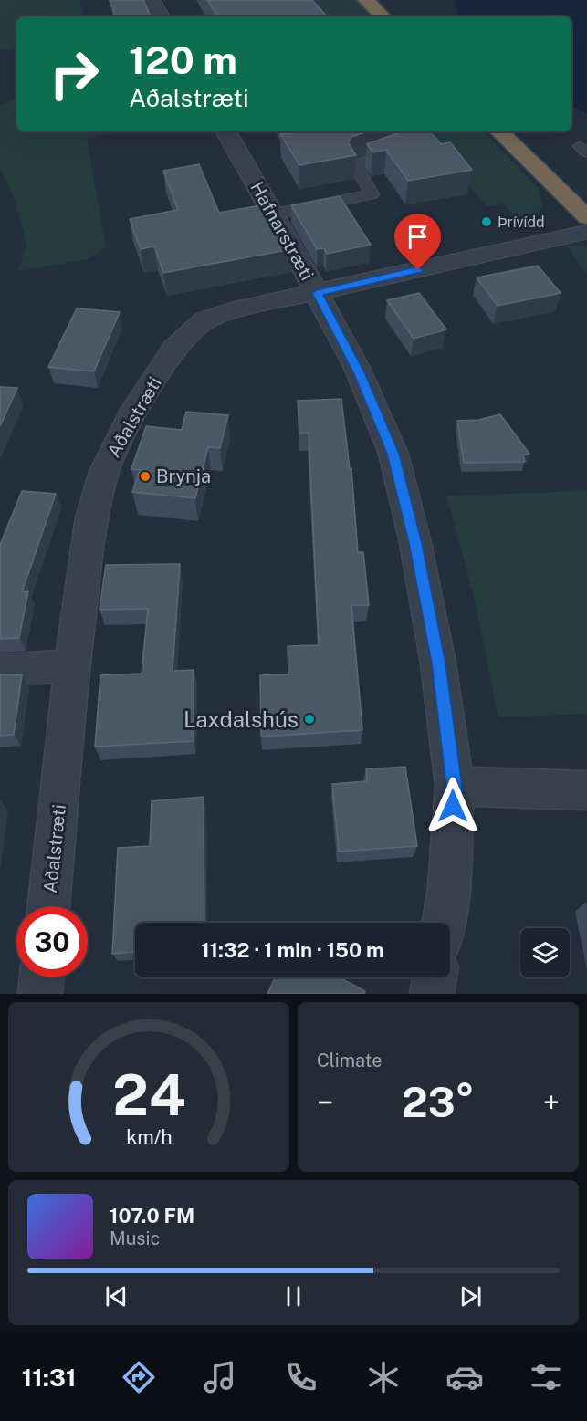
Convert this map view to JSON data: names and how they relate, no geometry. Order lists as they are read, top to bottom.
{
  "streets": {
    "street": ["Hafnarstræti", "Aðalstræti"]
  },
  "crossings": [
    ["Hafnarstræti", "Aðalstræti"]
  ],
  "places": ["Þrívídd", "Brynja", "Laxdalshús"],
  "page": {
    "turn": ["120 m", "Aðalstræti"],
    "limit": "30",
    "trip": "11:32 · 1 min · 150 m",
    "tile": "Climate",
    "heat": ["−", "23°", "+"],
    "song": ["107.0 FM", "Music"],
    "tabs": "11:31",
    "gauge": ["24", "km/h"]
  }
}
